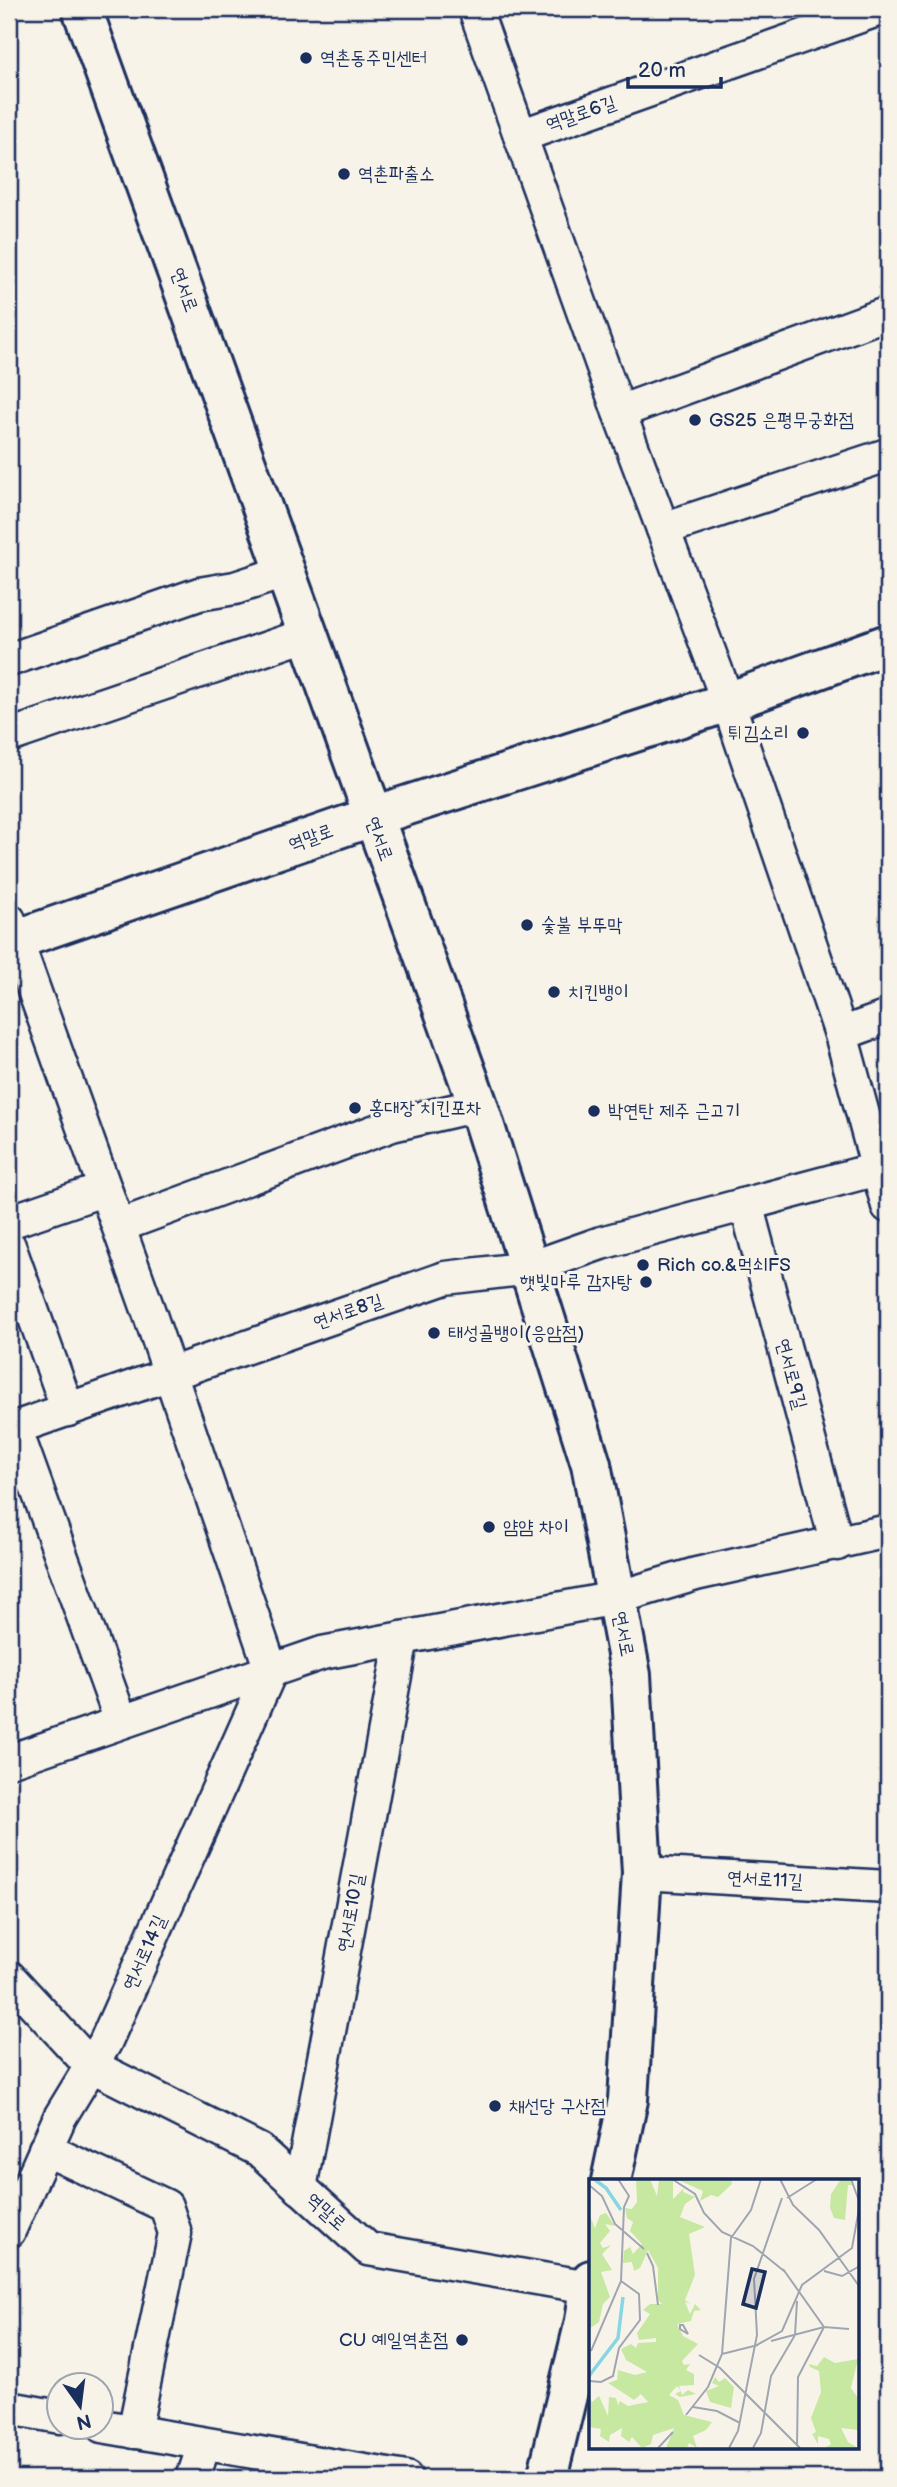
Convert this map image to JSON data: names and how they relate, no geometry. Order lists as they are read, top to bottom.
{
  "streets": {
    "main road": ["연서로", "역말로"],
    "street": [
      "역말로6길",
      "연서로8길",
      "연서로9길",
      "연서로11길",
      "연서로10길",
      "연서로14길"
    ]
  },
  "crossings": [
    ["역말로6길", "역말로"],
    ["연서로", "역말로"],
    ["연서로", "연서로8길"],
    ["연서로", "연서로11길"],
    ["역말로", "연서로8길"],
    ["역말로", "연서로10길"],
    ["역말로", "연서로14길"],
    ["연서로8길", "연서로9길"]
  ],
  "places": [
    "역촌동주민센터",
    "역촌파출소",
    "GS25 은평무궁화점",
    "튀김소리",
    "숯불 부뚜막",
    "치킨뱅이",
    "홍대장 치킨포차",
    "박연탄 제주 근고기",
    "Rich co.&먹쇠FS",
    "햇빛마루 감자탕",
    "태성골뱅이(응암점)",
    "얌얌 차이",
    "채선당 구산점",
    "CU 예일역촌점"
  ],
  "scale_bar": "20 m",
  "north": "bottom"
}
